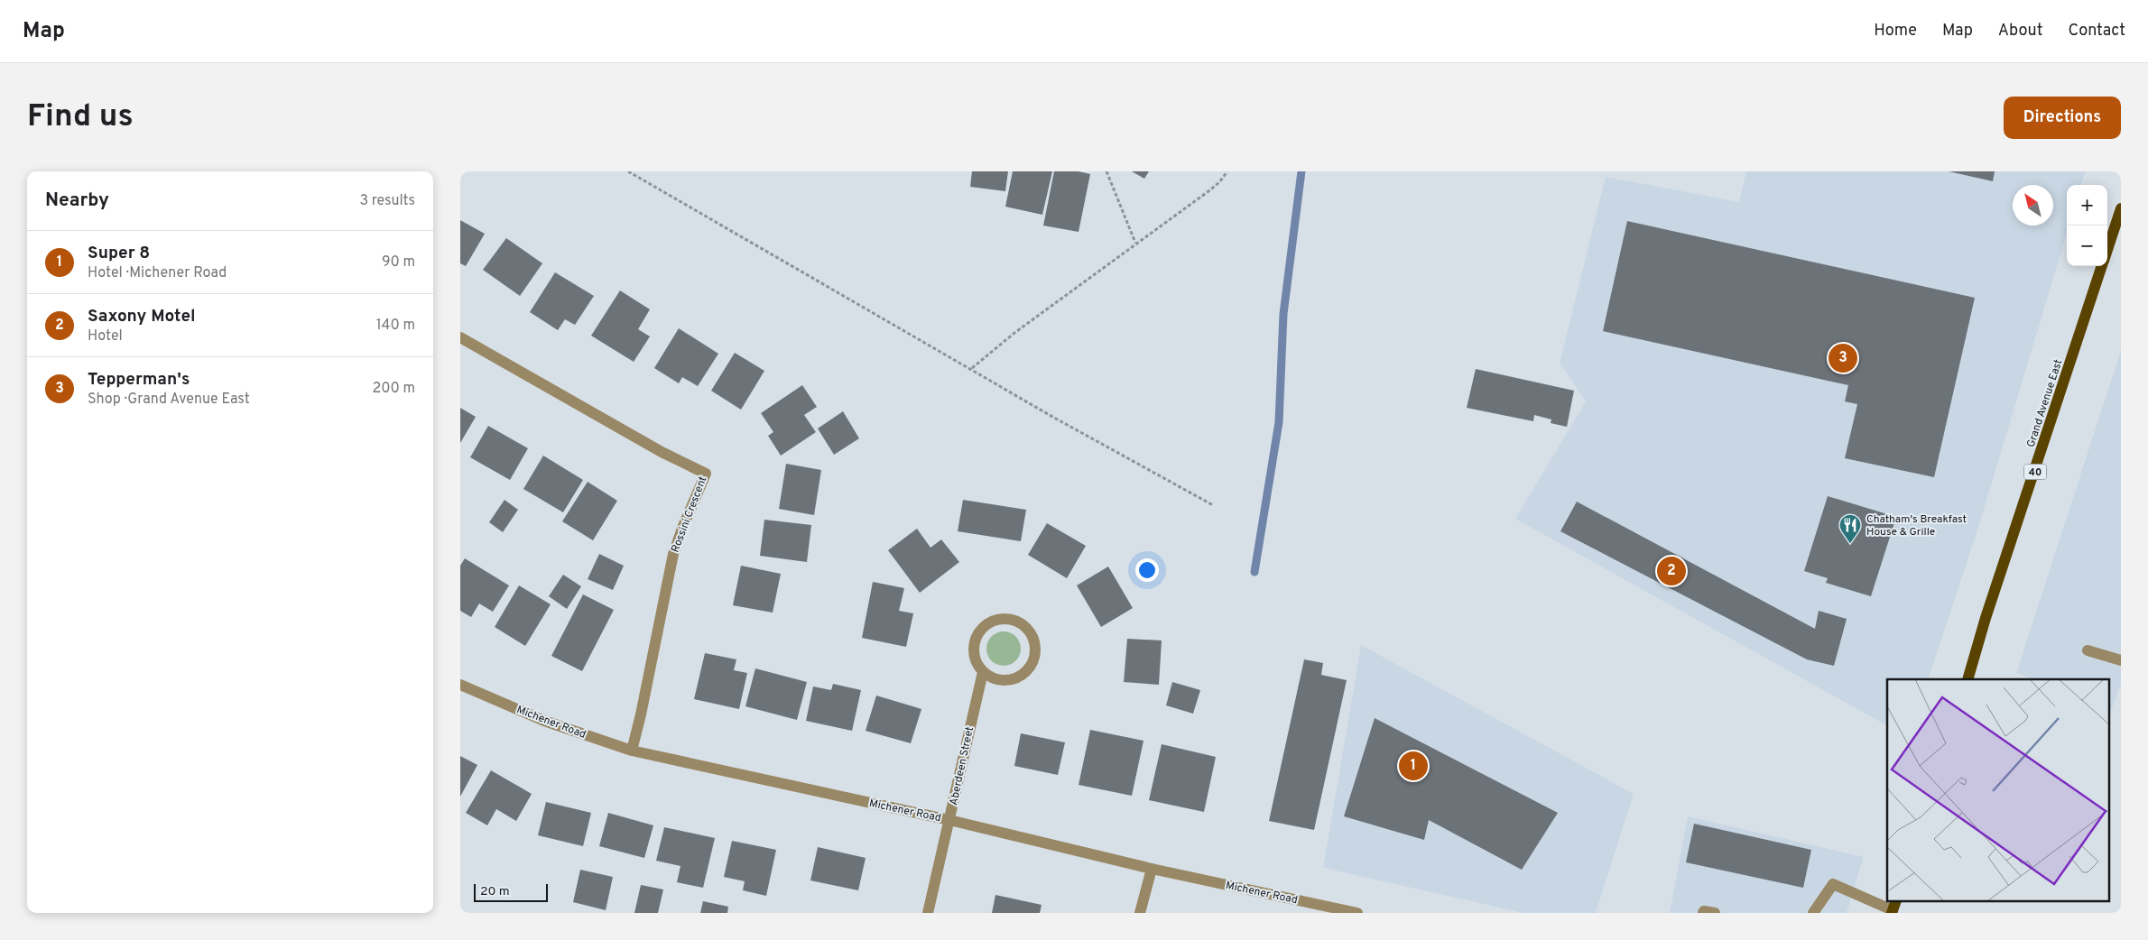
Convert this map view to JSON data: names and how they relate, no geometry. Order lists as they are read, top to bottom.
{
  "streets": {
    "main road": ["Grand Avenue East", "40"],
    "street": ["Rossini Crescent", "Michener Road", "Aberdeen Street"]
  },
  "crossings": [
    ["Rossini Crescent", "Michener Road"],
    ["Michener Road", "Aberdeen Street"]
  ],
  "places": {
    "restaurant": ["Chatham's Breakfast House & Grille"]
  },
  "scale_bar": "20 m",
  "north": "top left",
  "page": {
    "header": "Map",
    "nav": [
      "Home",
      "Map",
      "About",
      "Contact"
    ],
    "buttons": "Directions",
    "title": "Find us",
    "heading": ["Nearby", "3 results"],
    "map_buttons": ["+", "−"],
    "list": [
      {
        "mark": "1",
        "name": "Super 8",
        "note": "Hotel · Michener Road",
        "value": "90 m"
      },
      {
        "mark": "2",
        "name": "Saxony Motel",
        "note": "Hotel",
        "value": "140 m"
      },
      {
        "mark": "3",
        "name": "Tepperman's",
        "note": "Shop · Grand Avenue East",
        "value": "200 m"
      }
    ],
    "pins": ["3", "2", "1"],
    "scale": "20 m"
  }
}
